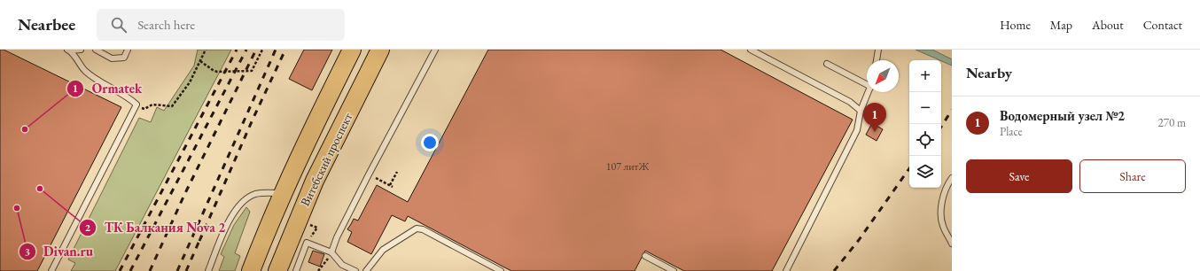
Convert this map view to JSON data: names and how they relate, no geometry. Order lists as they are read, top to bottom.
{
  "streets": {
    "main road": ["Витебский проспект"]
  },
  "places": ["Ormatek", "ТК Балкания Nova 2", "Divan.ru"],
  "house_numbers": ["107 литЖ"],
  "north": "bottom left",
  "page": {
    "header": "Nearbee",
    "search": "Search here",
    "nav": [
      "Home",
      "Map",
      "About",
      "Contact"
    ],
    "heading": "Nearby",
    "map_buttons": ["+", "−"],
    "list": [
      {
        "mark": "1",
        "name": "Водомерный узел №2",
        "note": "Place",
        "value": "270 m"
      }
    ],
    "pins": "1",
    "buttons": ["Save", "Share"]
  }
}
